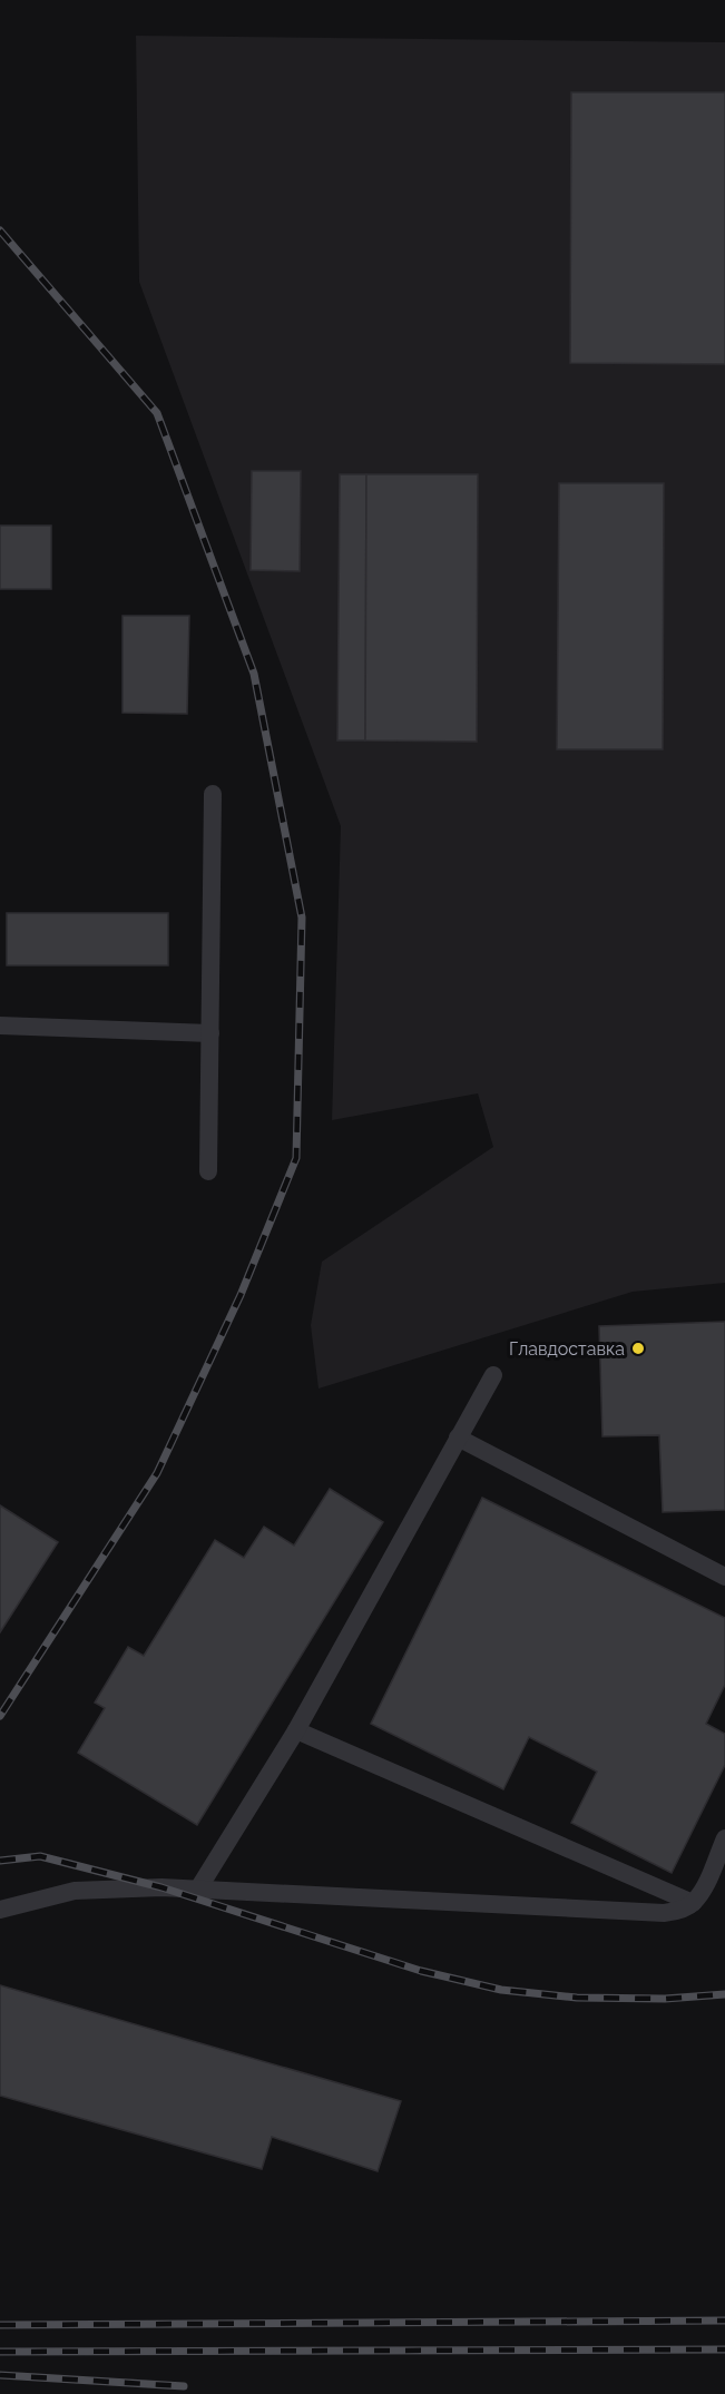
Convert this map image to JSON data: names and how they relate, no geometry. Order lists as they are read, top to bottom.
{
  "places": ["Главдоставка"]
}
